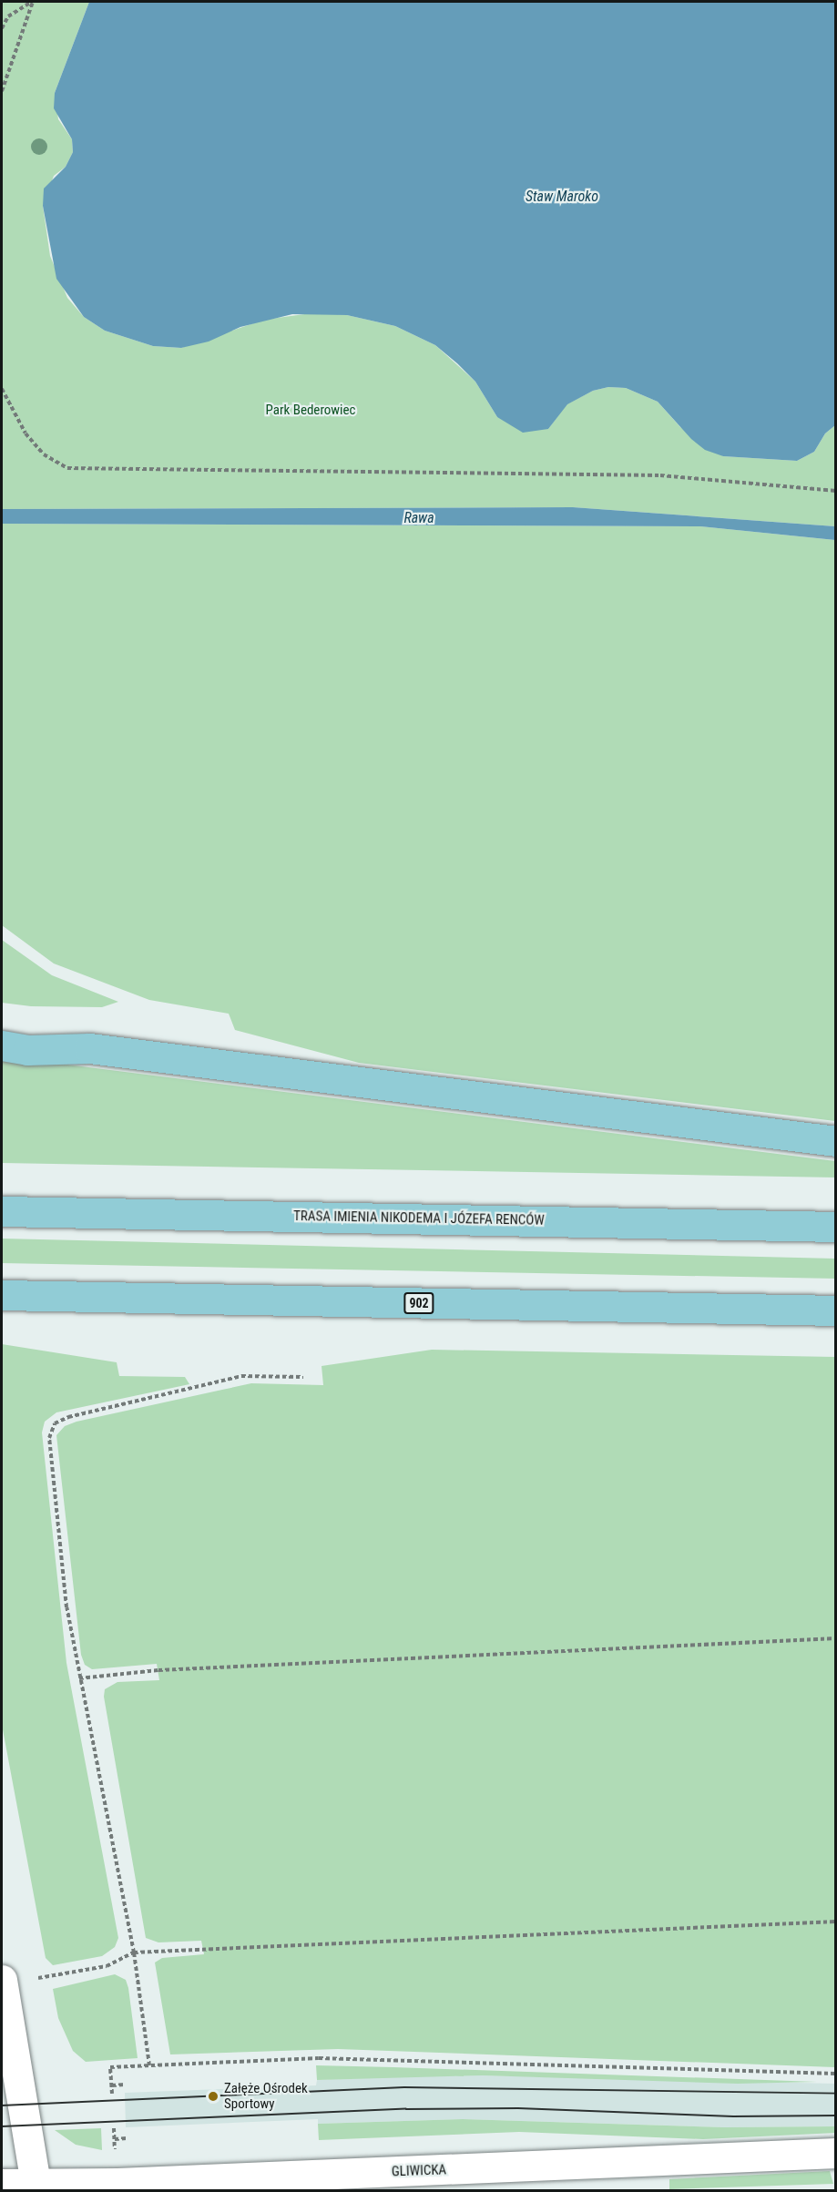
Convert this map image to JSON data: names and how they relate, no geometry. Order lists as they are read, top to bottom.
{
  "streets": {
    "main road": ["TRASA IMIENIA NIKODEMA I JÓZEFA RENCÓW", "902"],
    "street": ["GLIWICKA"]
  },
  "water": ["Staw Maroko", "Rawa"],
  "parks": ["Park Bederowiec"],
  "places": ["Załęże Ośrodek Sportowy"]
}
